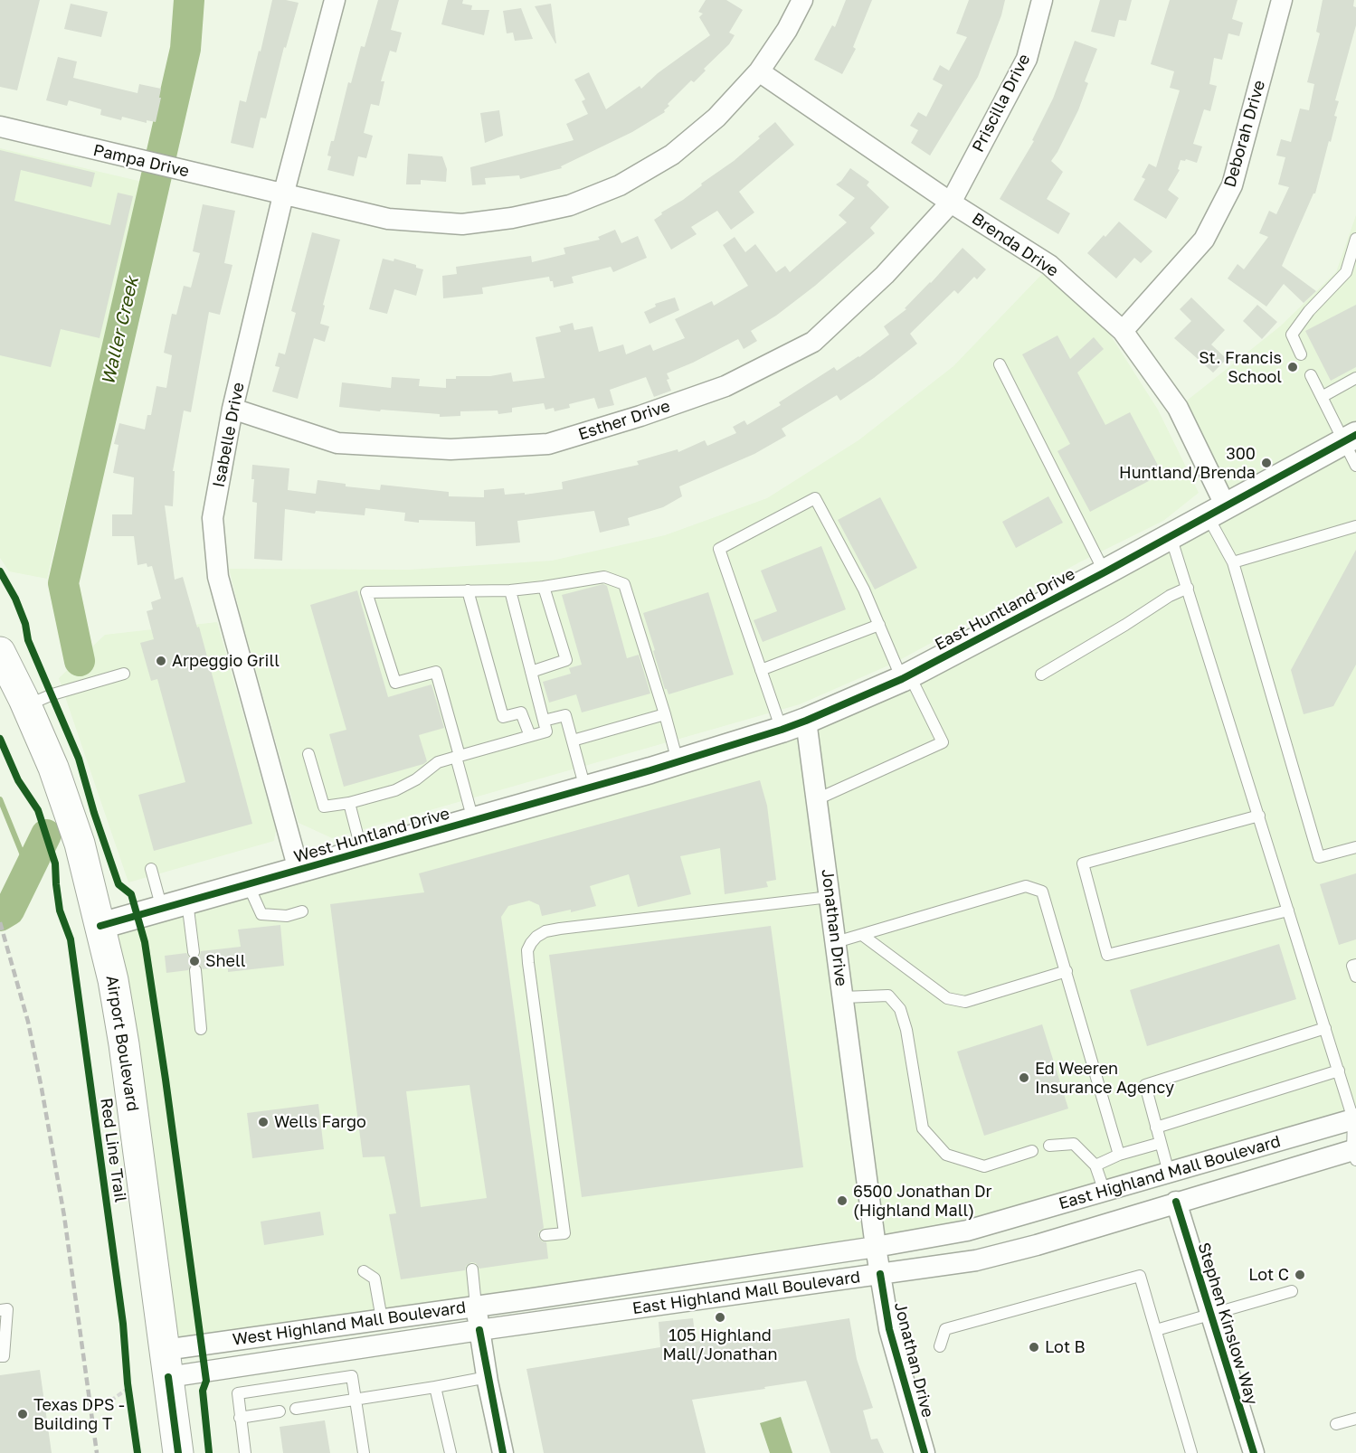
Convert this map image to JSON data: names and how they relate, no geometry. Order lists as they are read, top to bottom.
{
  "streets": {
    "main road": ["Airport Boulevard"],
    "street": [
      "Priscilla Drive",
      "Deborah Drive",
      "Pampa Drive",
      "Brenda Drive",
      "Esther Drive",
      "Isabelle Drive",
      "East Huntland Drive",
      "West Huntland Drive",
      "Jonathan Drive",
      "East Highland Mall Boulevard",
      "West Highland Mall Boulevard",
      "Stephen Kinslow Way"
    ],
    "cycle path": ["Red Line Trail"]
  },
  "crossings": [
    ["Priscilla Drive", "Brenda Drive"],
    ["Priscilla Drive", "Esther Drive"],
    ["Deborah Drive", "Brenda Drive"],
    ["Pampa Drive", "Brenda Drive"],
    ["Pampa Drive", "Isabelle Drive"],
    ["Brenda Drive", "Esther Drive"],
    ["Brenda Drive", "East Huntland Drive"],
    ["Esther Drive", "Isabelle Drive"],
    ["Isabelle Drive", "West Huntland Drive"],
    ["East Huntland Drive", "West Huntland Drive"],
    ["East Huntland Drive", "Jonathan Drive"],
    ["West Huntland Drive", "Airport Boulevard"],
    ["Jonathan Drive", "East Highland Mall Boulevard"],
    ["Airport Boulevard", "West Highland Mall Boulevard"],
    ["East Highland Mall Boulevard", "West Highland Mall Boulevard"],
    ["East Highland Mall Boulevard", "Stephen Kinslow Way"]
  ],
  "water": ["Waller Creek"],
  "places": [
    "St. Francis School",
    "300 Huntland/Brenda",
    "Arpeggio Grill",
    "Shell",
    "Ed Weeren Insurance Agency",
    "Wells Fargo",
    "6500 Jonathan Dr (Highland Mall)",
    "Lot C",
    "105 Highland Mall/Jonathan",
    "Lot B",
    "Texas DPS - Building T"
  ]
}
